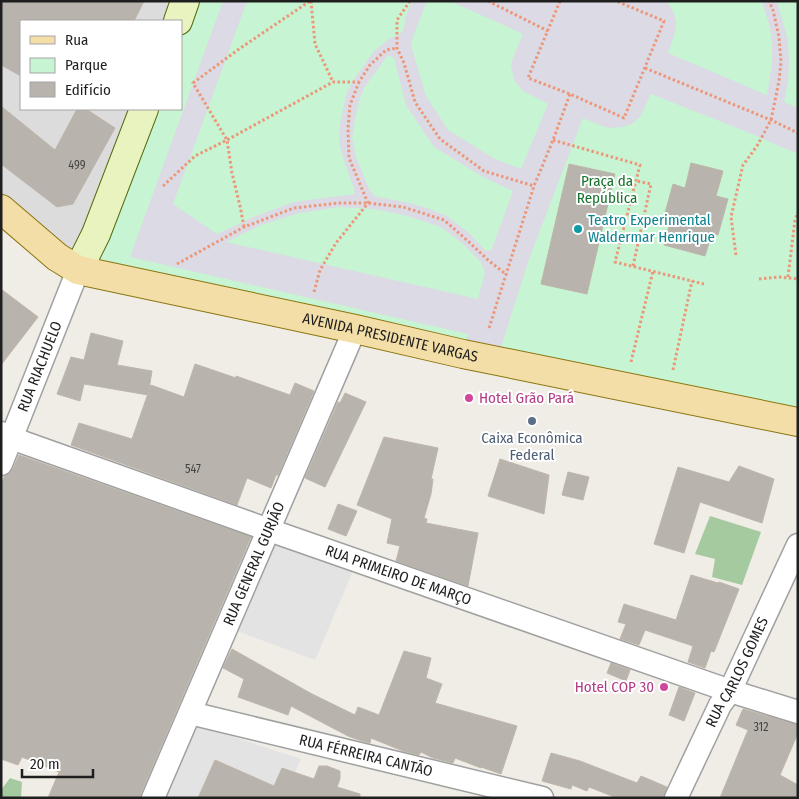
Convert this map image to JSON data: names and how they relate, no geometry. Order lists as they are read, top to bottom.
{
  "streets": {
    "main road": ["AVENIDA PRESIDENTE VARGAS"],
    "street": [
      "RUA RIACHUELO",
      "RUA GENERAL GURJÃO",
      "RUA PRIMEIRO DE MARÇO",
      "RUA CARLOS GOMES",
      "RUA FÉRREIRA CANTÃO"
    ]
  },
  "crossings": [
    ["AVENIDA PRESIDENTE VARGAS", "RUA RIACHUELO"],
    ["AVENIDA PRESIDENTE VARGAS", "RUA GENERAL GURJÃO"],
    ["RUA RIACHUELO", "RUA PRIMEIRO DE MARÇO"],
    ["RUA GENERAL GURJÃO", "RUA PRIMEIRO DE MARÇO"],
    ["RUA GENERAL GURJÃO", "RUA FÉRREIRA CANTÃO"],
    ["RUA PRIMEIRO DE MARÇO", "RUA CARLOS GOMES"]
  ],
  "parks": ["Praça da República"],
  "places": [
    "Teatro Experimental Waldermar Henrique",
    "Hotel Grão Pará",
    "Caixa Econômica Federal",
    "Hotel COP 30"
  ],
  "house_numbers": ["499", "547", "312"],
  "legend": ["Rua", "Parque", "Edifício"],
  "scale_bar": "20 m"
}
